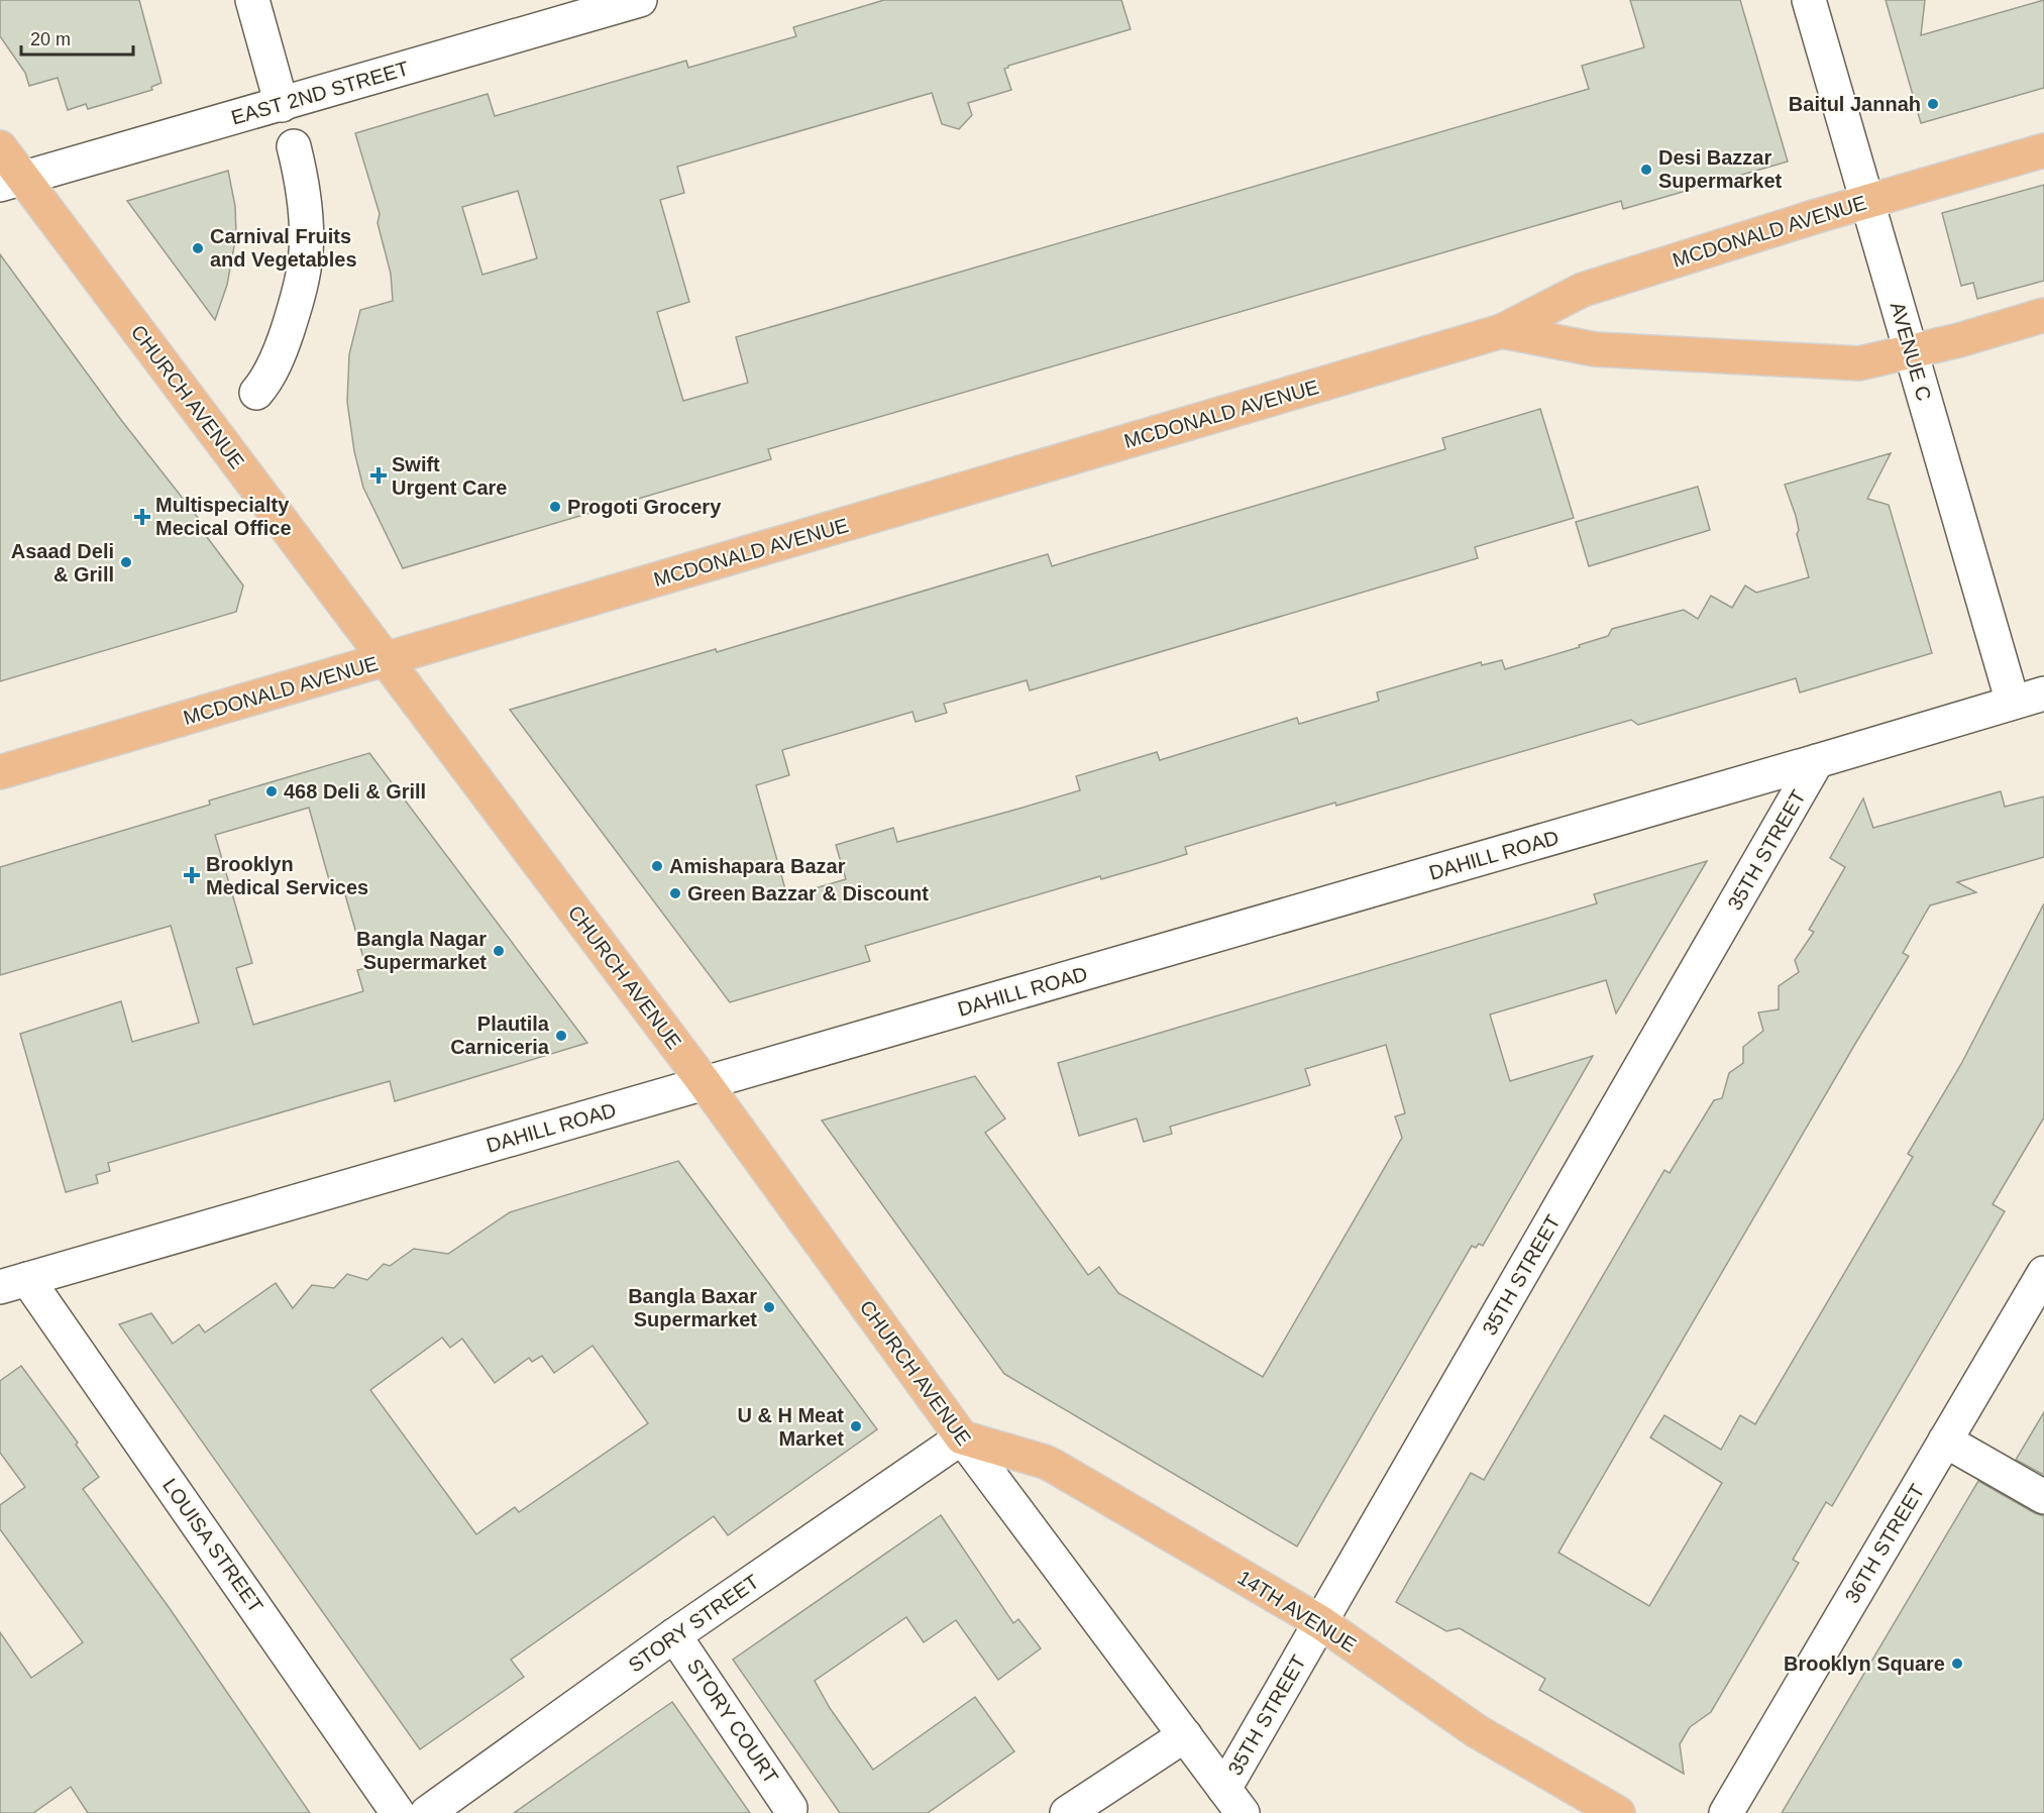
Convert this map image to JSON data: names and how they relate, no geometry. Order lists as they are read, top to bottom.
{
  "streets": {
    "main road": ["MCDONALD AVENUE", "CHURCH AVENUE", "14TH AVENUE"],
    "street": [
      "EAST 2ND STREET",
      "AVENUE C",
      "35TH STREET",
      "DAHILL ROAD",
      "36TH STREET",
      "LOUISA STREET",
      "STORY STREET",
      "STORY COURT"
    ]
  },
  "crossings": [
    ["EAST 2ND STREET", "CHURCH AVENUE"],
    ["MCDONALD AVENUE", "AVENUE C"],
    ["MCDONALD AVENUE", "CHURCH AVENUE"],
    ["AVENUE C", "DAHILL ROAD"],
    ["CHURCH AVENUE", "35TH STREET"],
    ["CHURCH AVENUE", "DAHILL ROAD"],
    ["CHURCH AVENUE", "14TH AVENUE"],
    ["CHURCH AVENUE", "STORY STREET"],
    ["35TH STREET", "DAHILL ROAD"],
    ["35TH STREET", "14TH AVENUE"],
    ["DAHILL ROAD", "LOUISA STREET"],
    ["14TH AVENUE", "STORY STREET"],
    ["STORY STREET", "STORY COURT"]
  ],
  "places": {
    "other": [
      "Baitul Jannah",
      "Desi Bazzar Supermarket",
      "Carnival Fruits and Vegetables",
      "Progoti Grocery",
      "Asaad Deli & Grill",
      "468 Deli & Grill",
      "Amishapara Bazar",
      "Green Bazzar & Discount",
      "Bangla Nagar Supermarket",
      "Plautila Carniceria",
      "Bangla Baxar Supermarket",
      "U & H Meat Market",
      "Brooklyn Square"
    ],
    "health": ["Swift Urgent Care", "Multispecialty Mecical Office", "Brooklyn Medical Services"]
  },
  "scale_bar": "20 m"
}
